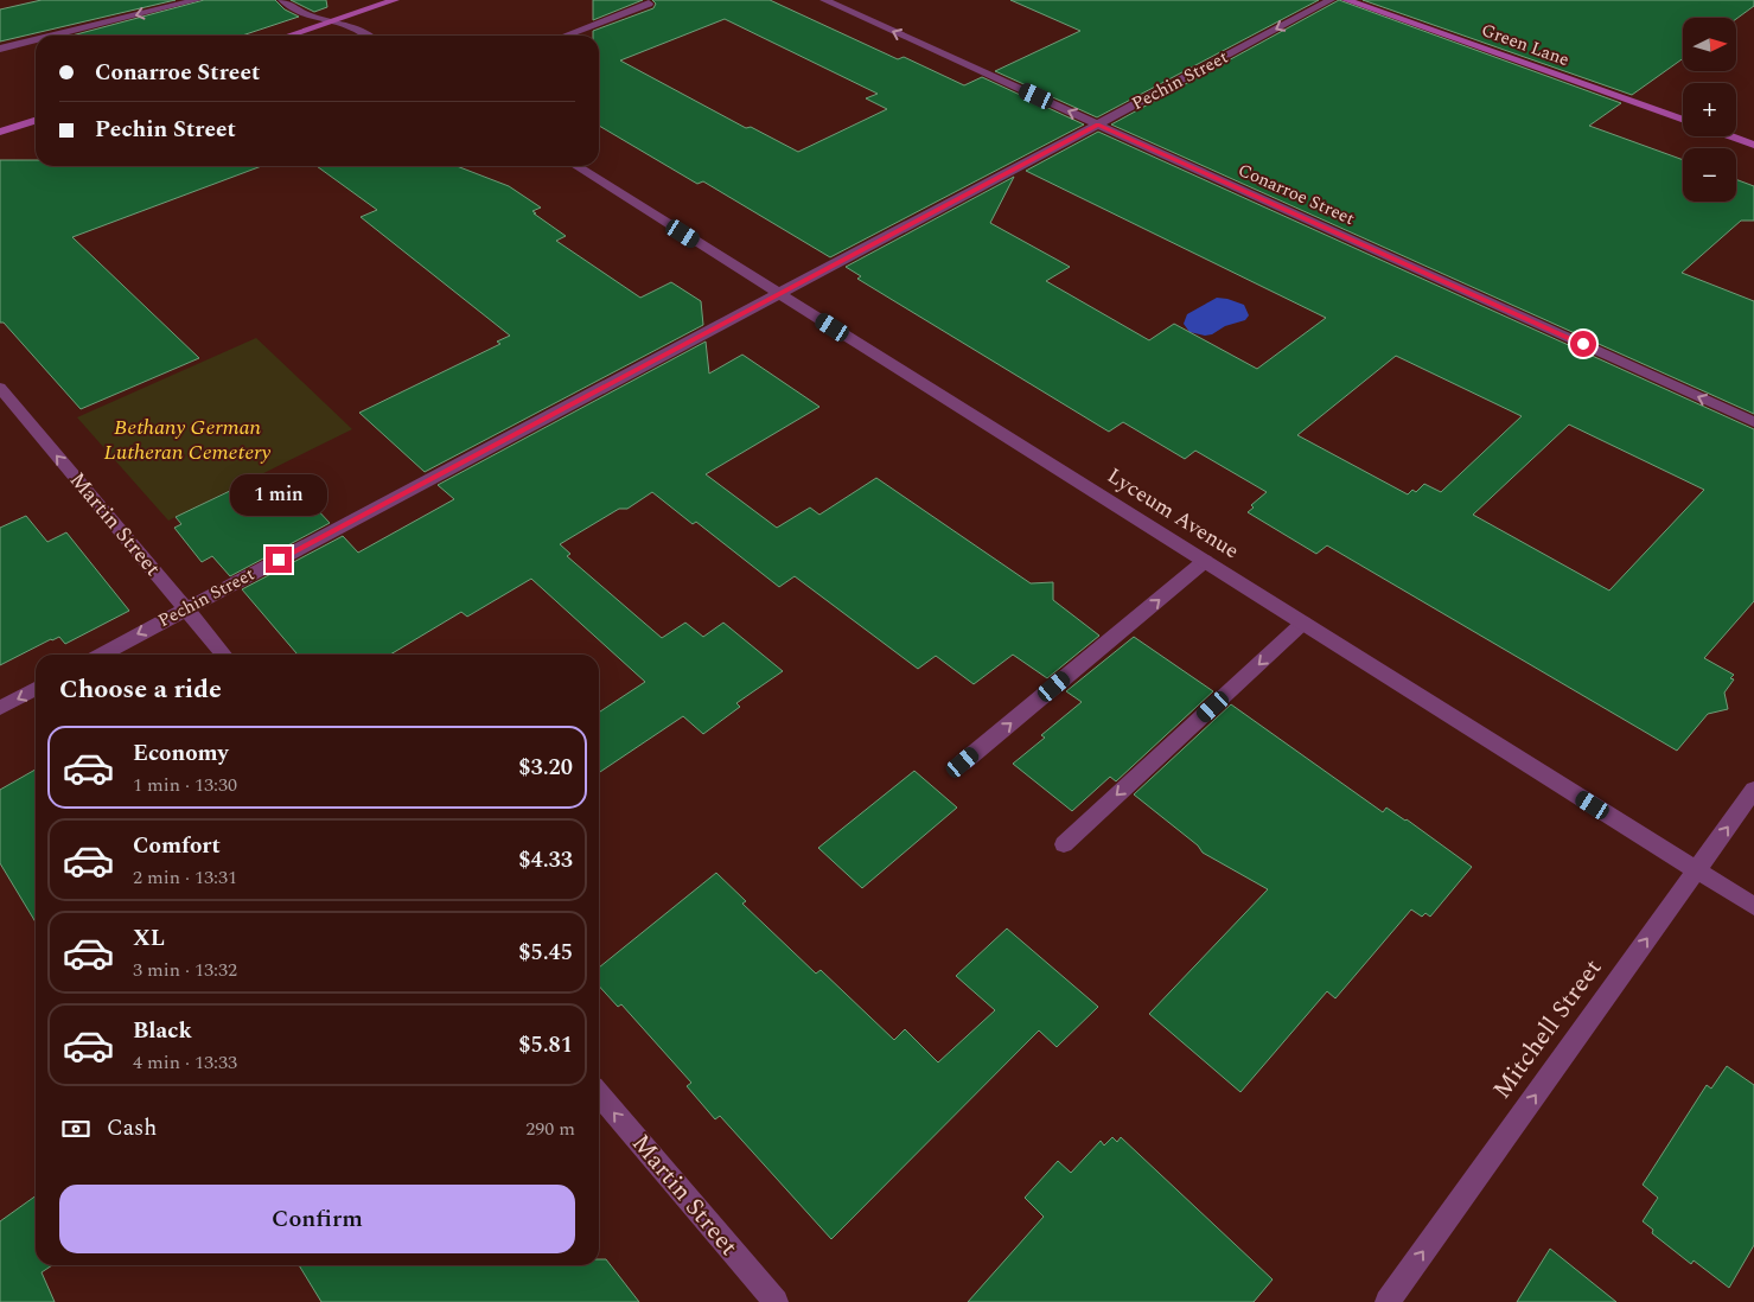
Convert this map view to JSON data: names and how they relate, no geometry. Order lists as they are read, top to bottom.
{
  "streets": {
    "main road": ["Green Lane"],
    "street": [
      "Pechin Street",
      "Conarroe Street",
      "Lyceum Avenue",
      "Martin Street",
      "Mitchell Street"
    ]
  },
  "crossings": [
    ["Pechin Street", "Conarroe Street"],
    ["Pechin Street", "Lyceum Avenue"],
    ["Pechin Street", "Martin Street"],
    ["Lyceum Avenue", "Mitchell Street"]
  ],
  "one_way": ["Conarroe Street", "Martin Street", "Mitchell Street"],
  "parks": ["Bethany German Lutheran Cemetery"],
  "north": "right",
  "page": {
    "map_buttons": ["+", "−"],
    "banner": ["Conarroe Street", "Pechin Street"],
    "bubble": "1 min",
    "heading": "Choose a ride",
    "list": [
      {
        "name": "Economy",
        "note": "1 min · 13:30",
        "value": "$3.20"
      },
      {
        "name": "Comfort",
        "note": "2 min · 13:31",
        "value": "$4.33"
      },
      {
        "name": "XL",
        "note": "3 min · 13:32",
        "value": "$5.45"
      },
      {
        "name": "Black",
        "note": "4 min · 13:33",
        "value": "$5.81"
      }
    ],
    "pay": ["Cash", "290 m"],
    "buttons": "Confirm"
  }
}
